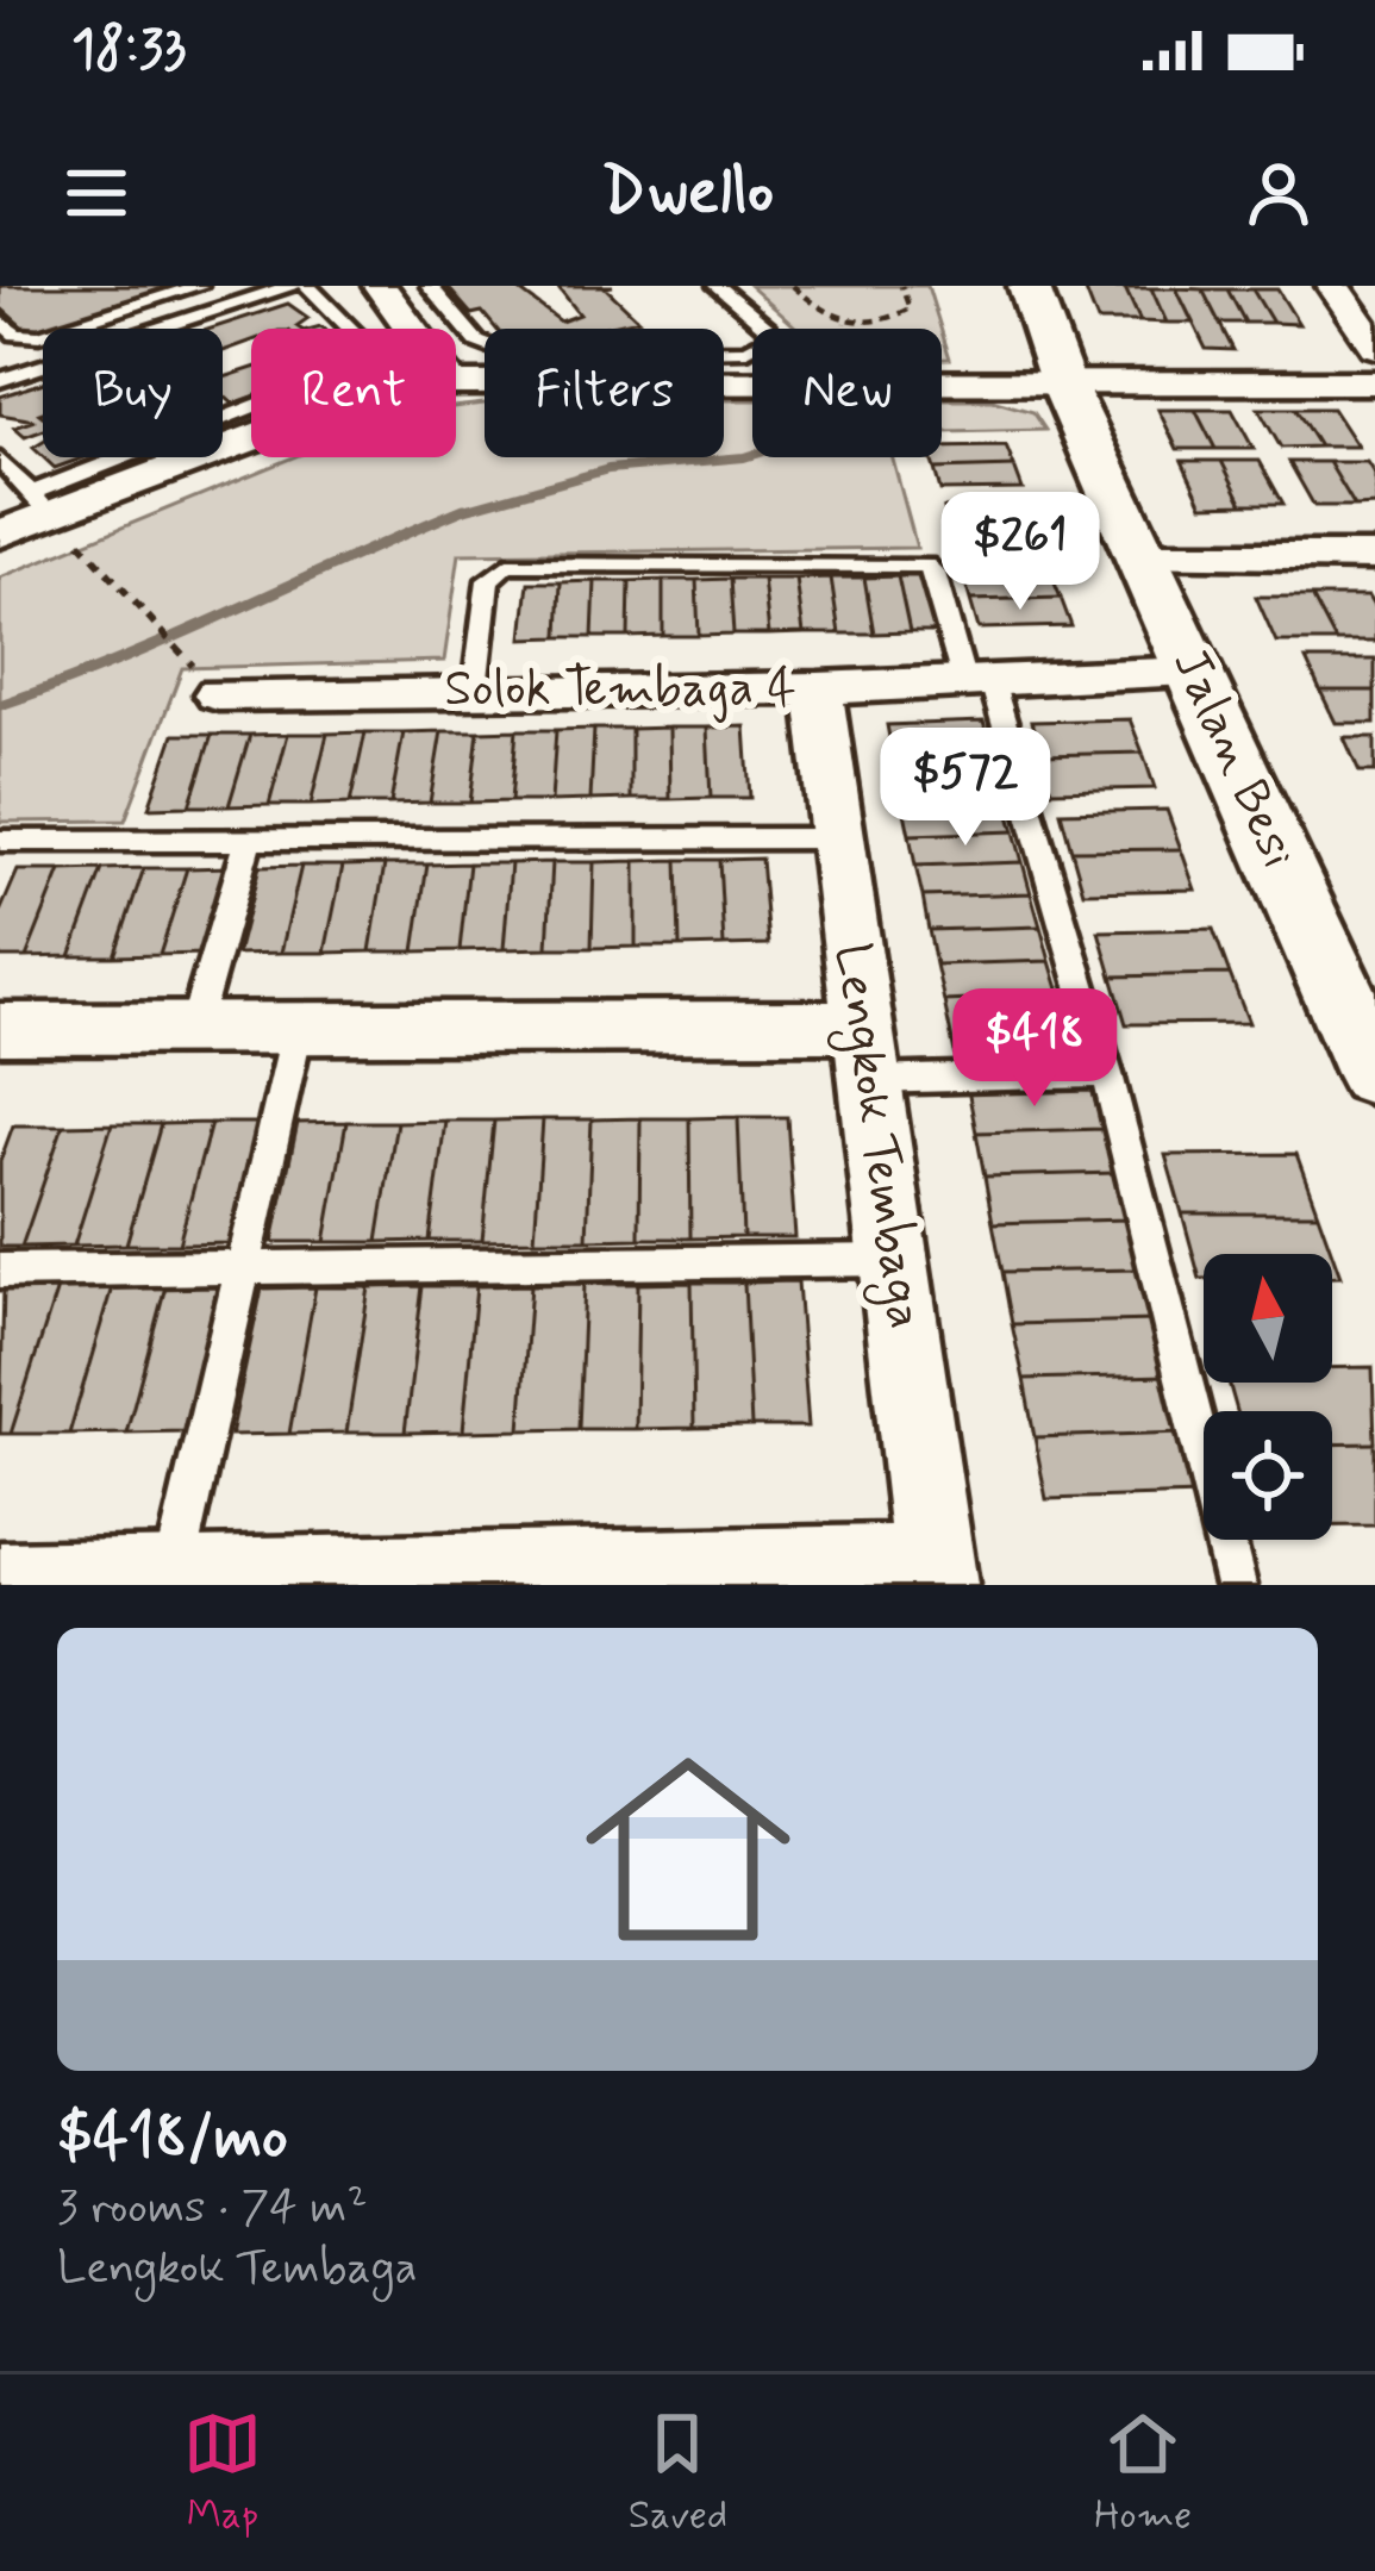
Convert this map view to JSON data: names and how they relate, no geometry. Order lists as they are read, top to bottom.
{
  "streets": {
    "street": ["Solok Tembaga 4", "Jalan Besi", "Lengkok Tembaga"]
  },
  "crossings": [
    ["Solok Tembaga 4", "Jalan Besi"],
    ["Solok Tembaga 4", "Lengkok Tembaga"]
  ],
  "north": "top",
  "page": {
    "status": "18:33",
    "header": "Dwello",
    "chip": [
      "Buy",
      "Rent",
      "Filters",
      "New"
    ],
    "price": ["$261", "$572", "$418"],
    "list": [
      {
        "name": "$418/mo",
        "note": "3 rooms · 74 m² · Lengkok Tembaga"
      }
    ],
    "tabs": ["Map", "Saved", "Home"]
  }
}
